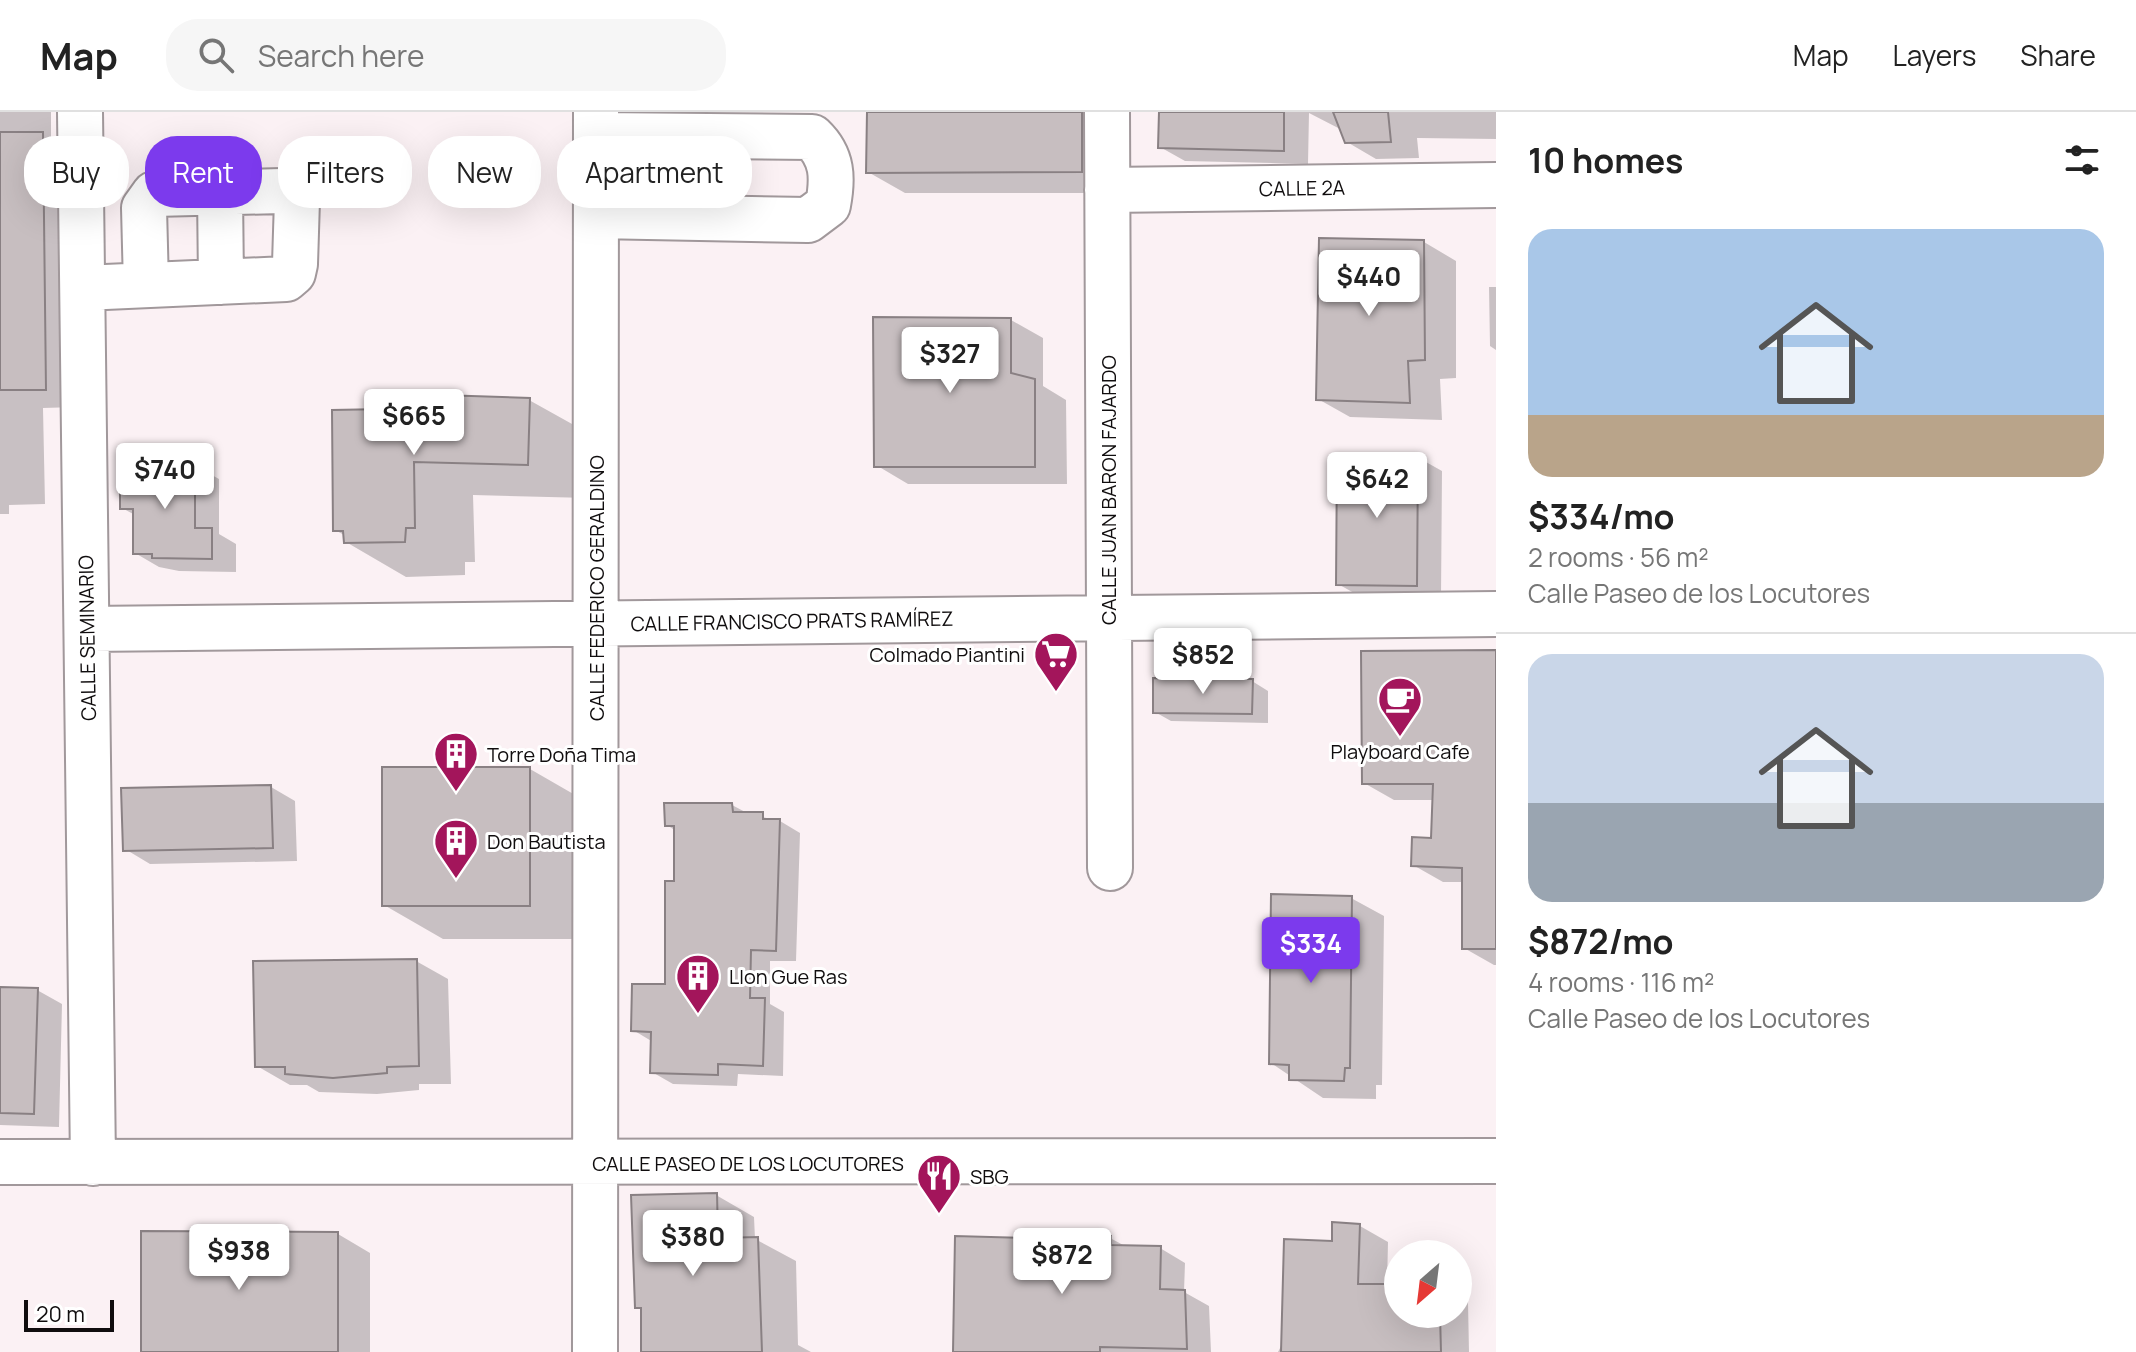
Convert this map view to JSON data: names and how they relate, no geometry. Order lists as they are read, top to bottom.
{
  "streets": {
    "street": [
      "CALLE 2A",
      "CALLE JUAN BARON FAJARDO",
      "CALLE FEDERICO GERALDINO",
      "CALLE FRANCISCO PRATS RAMÍREZ",
      "CALLE SEMINARIO",
      "CALLE PASEO DE LOS LOCUTORES"
    ]
  },
  "crossings": [
    ["CALLE 2A", "CALLE JUAN BARON FAJARDO"],
    ["CALLE JUAN BARON FAJARDO", "CALLE FRANCISCO PRATS RAMÍREZ"],
    ["CALLE FEDERICO GERALDINO", "CALLE FRANCISCO PRATS RAMÍREZ"],
    ["CALLE FEDERICO GERALDINO", "CALLE PASEO DE LOS LOCUTORES"],
    ["CALLE FRANCISCO PRATS RAMÍREZ", "CALLE SEMINARIO"],
    ["CALLE SEMINARIO", "CALLE PASEO DE LOS LOCUTORES"]
  ],
  "places": {
    "supermarket": ["Colmado Piantini"],
    "cafe": ["Playboard Cafe"],
    "building": ["Torre Doña Tima", "Don Bautista", "Llon Gue Ras"],
    "restaurant": ["SBG"]
  },
  "scale_bar": "20 m",
  "north": "bottom left",
  "page": {
    "header": "Map",
    "search": "Search here",
    "nav": ["Map", "Layers", "Share"],
    "heading": "10 homes",
    "chip": [
      "Buy",
      "Rent",
      "Filters",
      "New",
      "Apartment"
    ],
    "list": [
      {
        "name": "$334/mo",
        "note": "2 rooms · 56 m² · Calle Paseo de los Locutores"
      },
      {
        "name": "$872/mo",
        "note": "4 rooms · 116 m² · Calle Paseo de los Locutores"
      }
    ],
    "price": [
      "$440",
      "$327",
      "$665",
      "$740",
      "$642",
      "$852",
      "$334",
      "$380",
      "$938",
      "$872"
    ],
    "scale": "20 m"
  }
}
